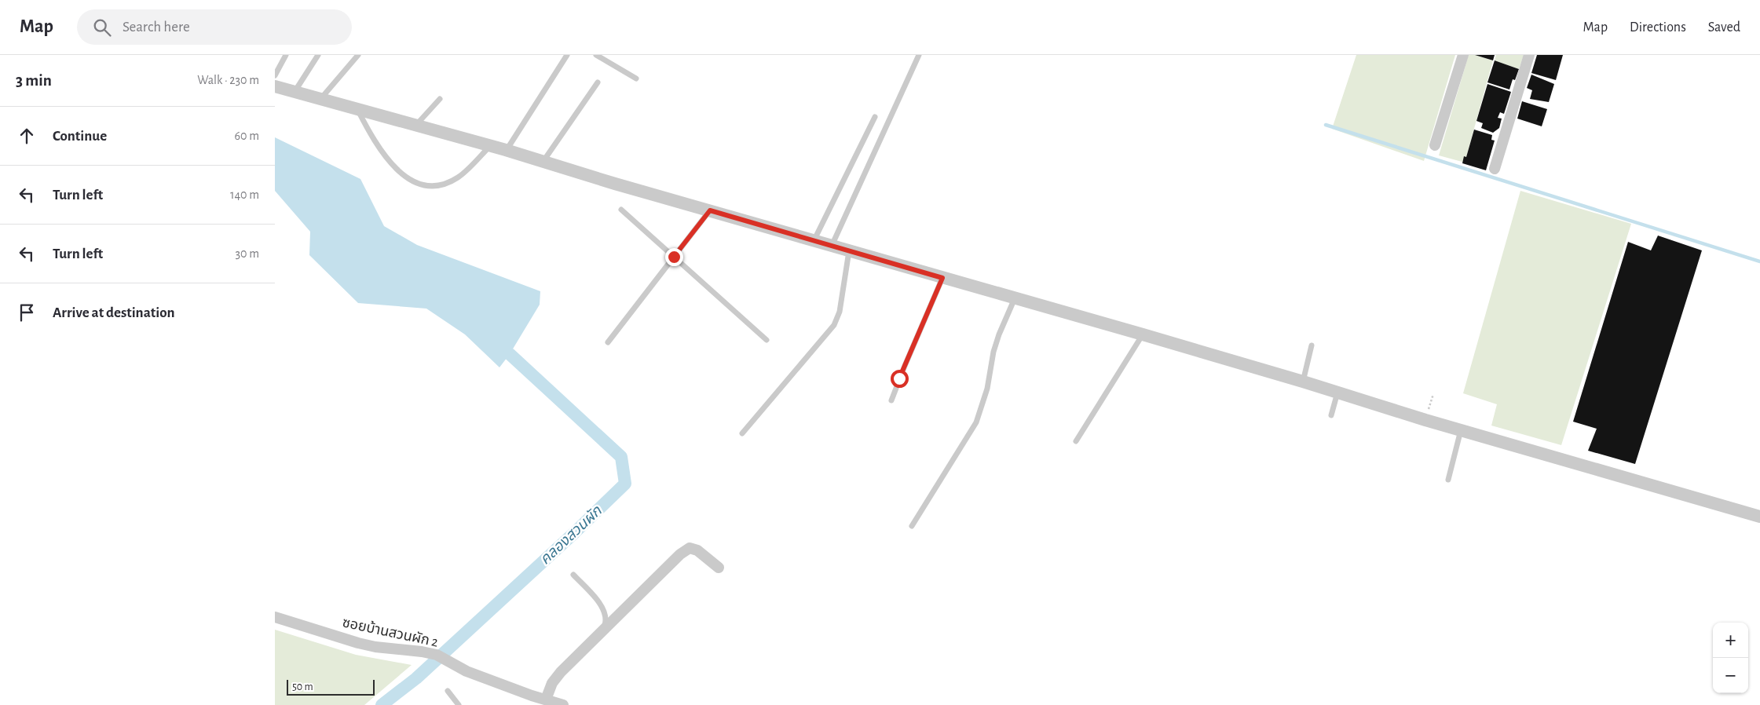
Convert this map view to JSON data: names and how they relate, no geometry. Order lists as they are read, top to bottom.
{
  "streets": {
    "street": ["ซอยบ้านสวนผัก 2"]
  },
  "water": ["คลองสวนผัก"],
  "scale_bar": "50 m",
  "page": {
    "header": "Map",
    "search": "Search here",
    "nav": ["Map", "Directions", "Saved"],
    "heading": ["3 min", "Walk · 230 m"],
    "list": [
      ["Continue", "60 m"],
      ["Turn left", "140 m"],
      ["Turn left", "30 m"],
      "Arrive at destination"
    ],
    "map_buttons": ["+", "−"],
    "scale": "50 m"
  }
}
